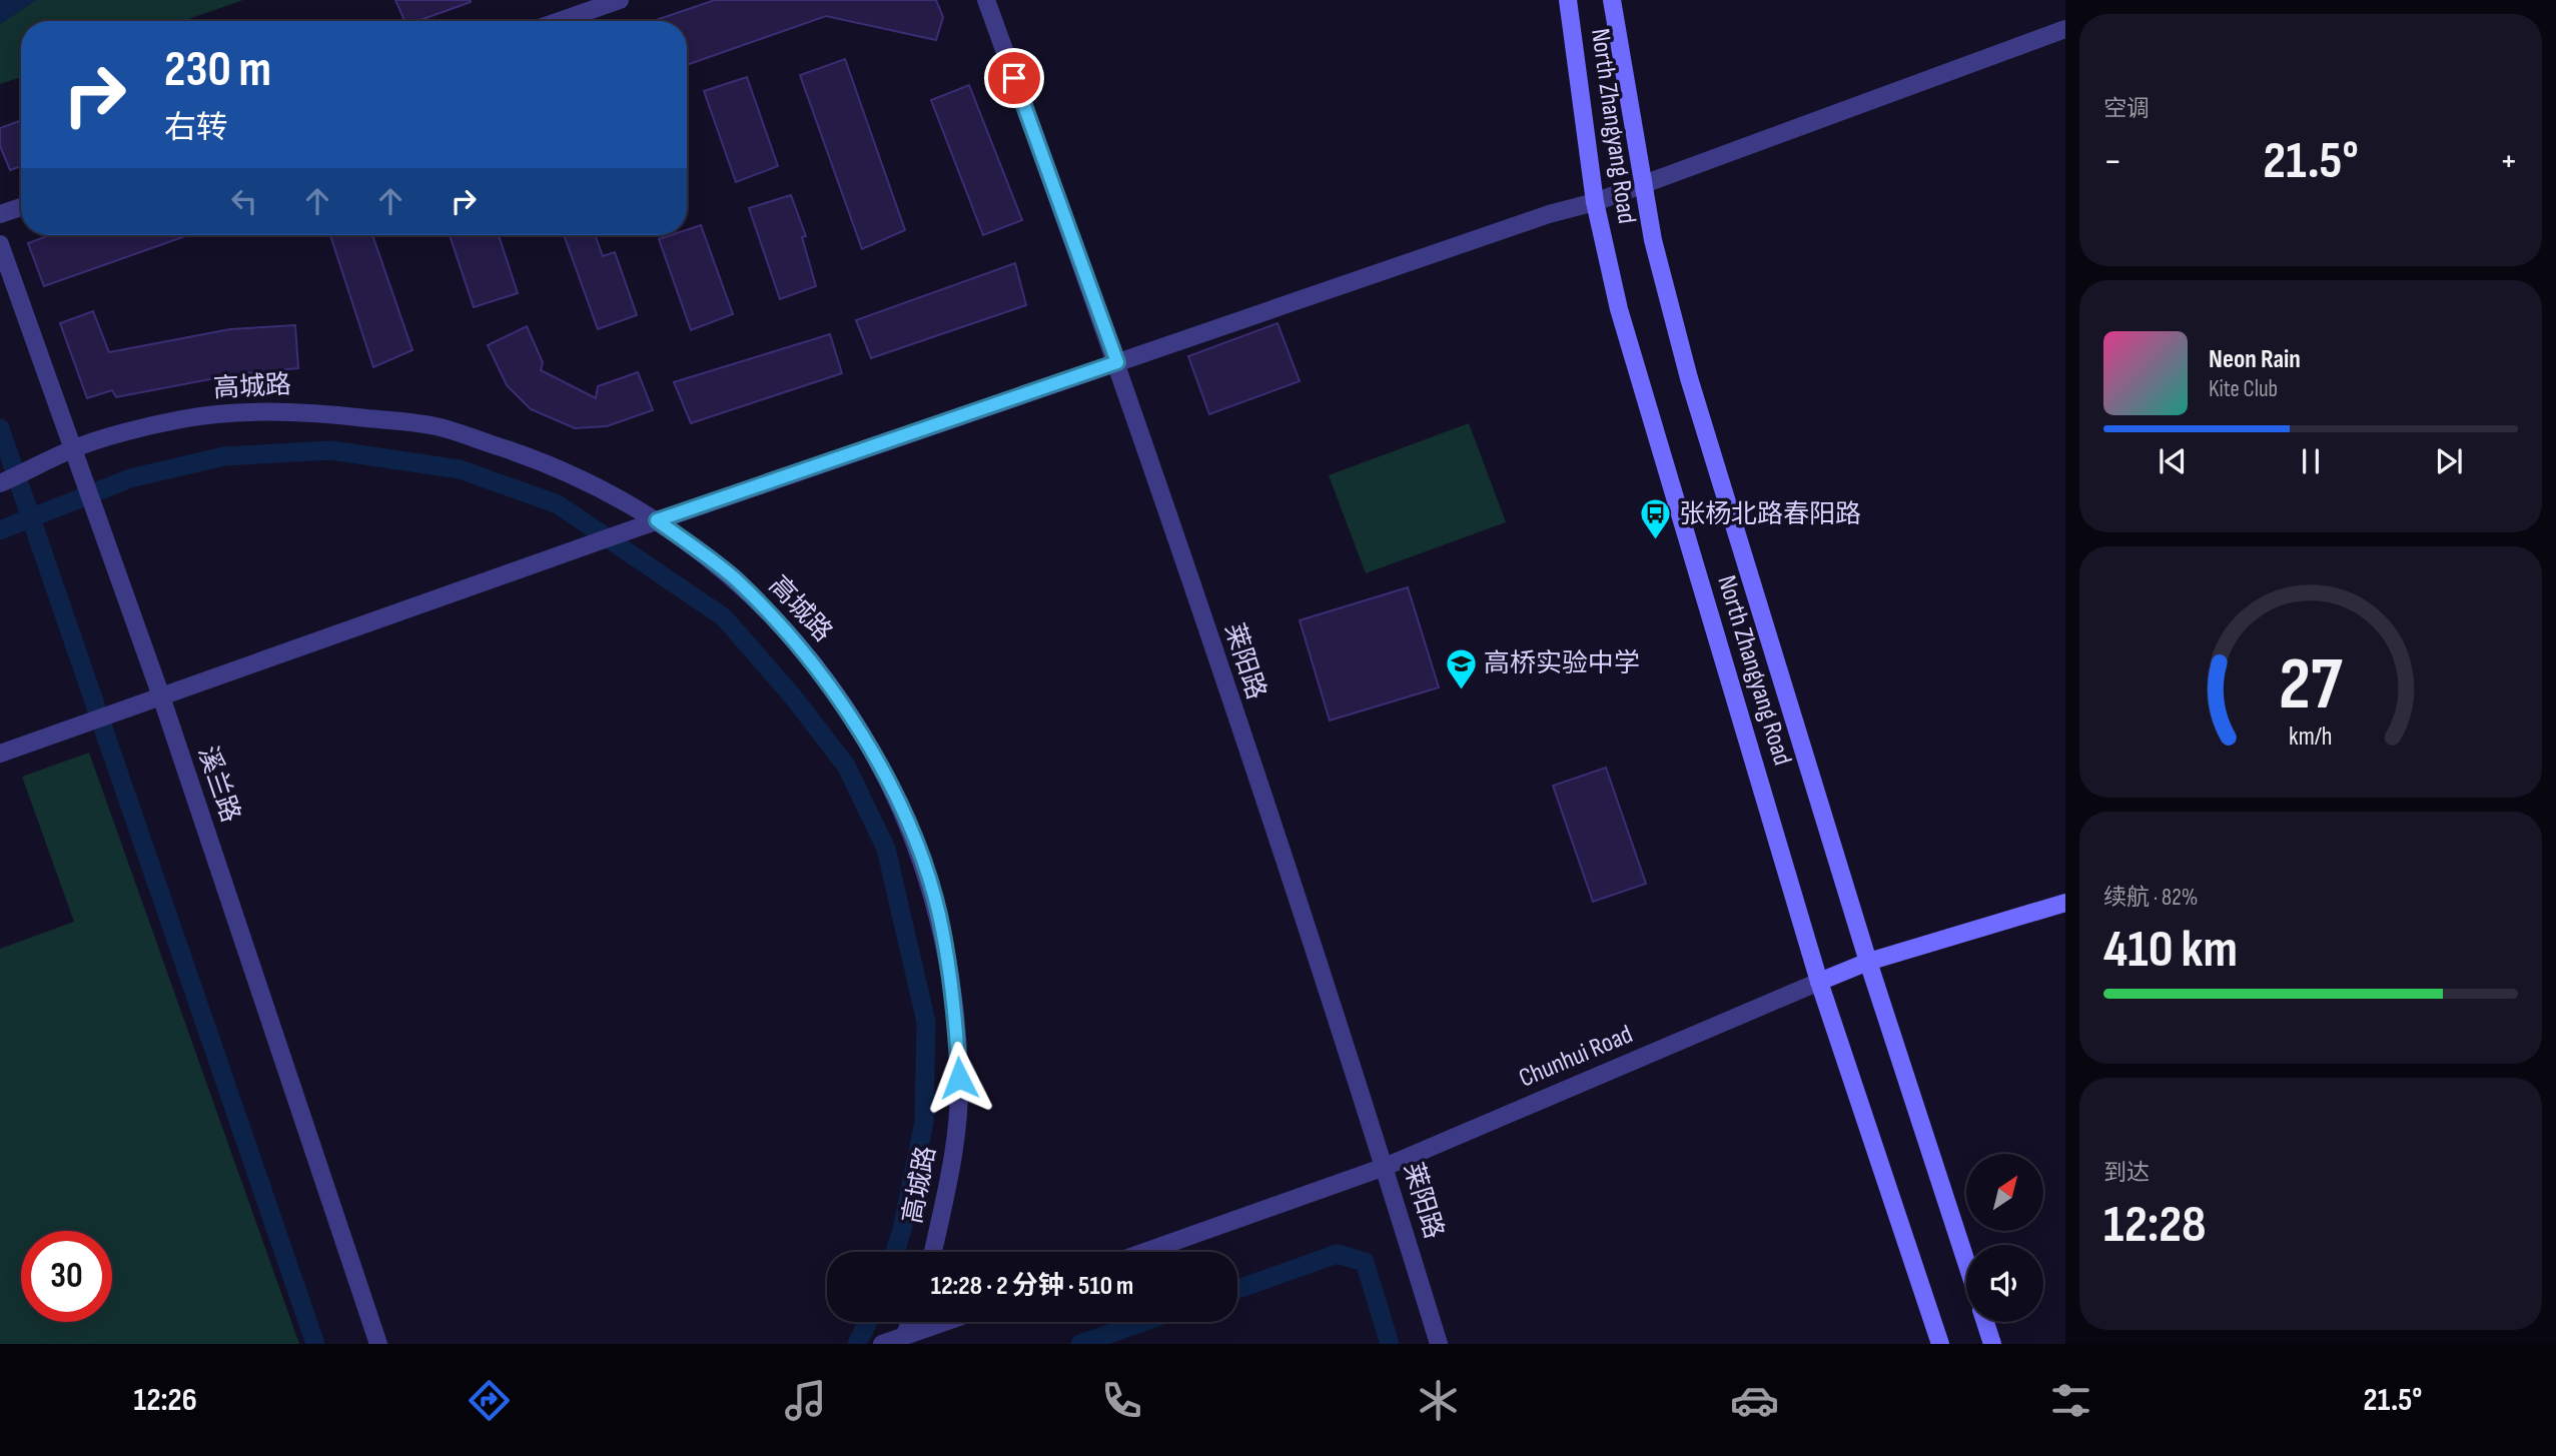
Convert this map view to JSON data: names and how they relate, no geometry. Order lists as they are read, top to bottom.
{
  "streets": {
    "main road": ["North Zhangyang Road", "Chunhui Road"],
    "street": ["高城路", "莱阳路", "溪兰路"]
  },
  "crossings": [
    ["North Zhangyang Road", "Chunhui Road"],
    ["高城路", "溪兰路"],
    ["莱阳路", "Chunhui Road"]
  ],
  "places": {
    "bus stop": ["张杨北路春阳路"],
    "school or university": ["高桥实验中学"]
  },
  "north": "top right",
  "page": {
    "tile": [
      "空调",
      ["续航 · 82%", "410 km"],
      ["到达", "12:28"]
    ],
    "turn": ["230 m", "右转"],
    "heat": ["−", "21.5°", "+"],
    "song": ["Neon Rain", "Kite Club"],
    "limit": "30",
    "trip": "12:28 · 2 分钟 · 510 m",
    "tabs": ["12:26", "21.5°"],
    "gauge": ["27", "km/h"]
  }
}
